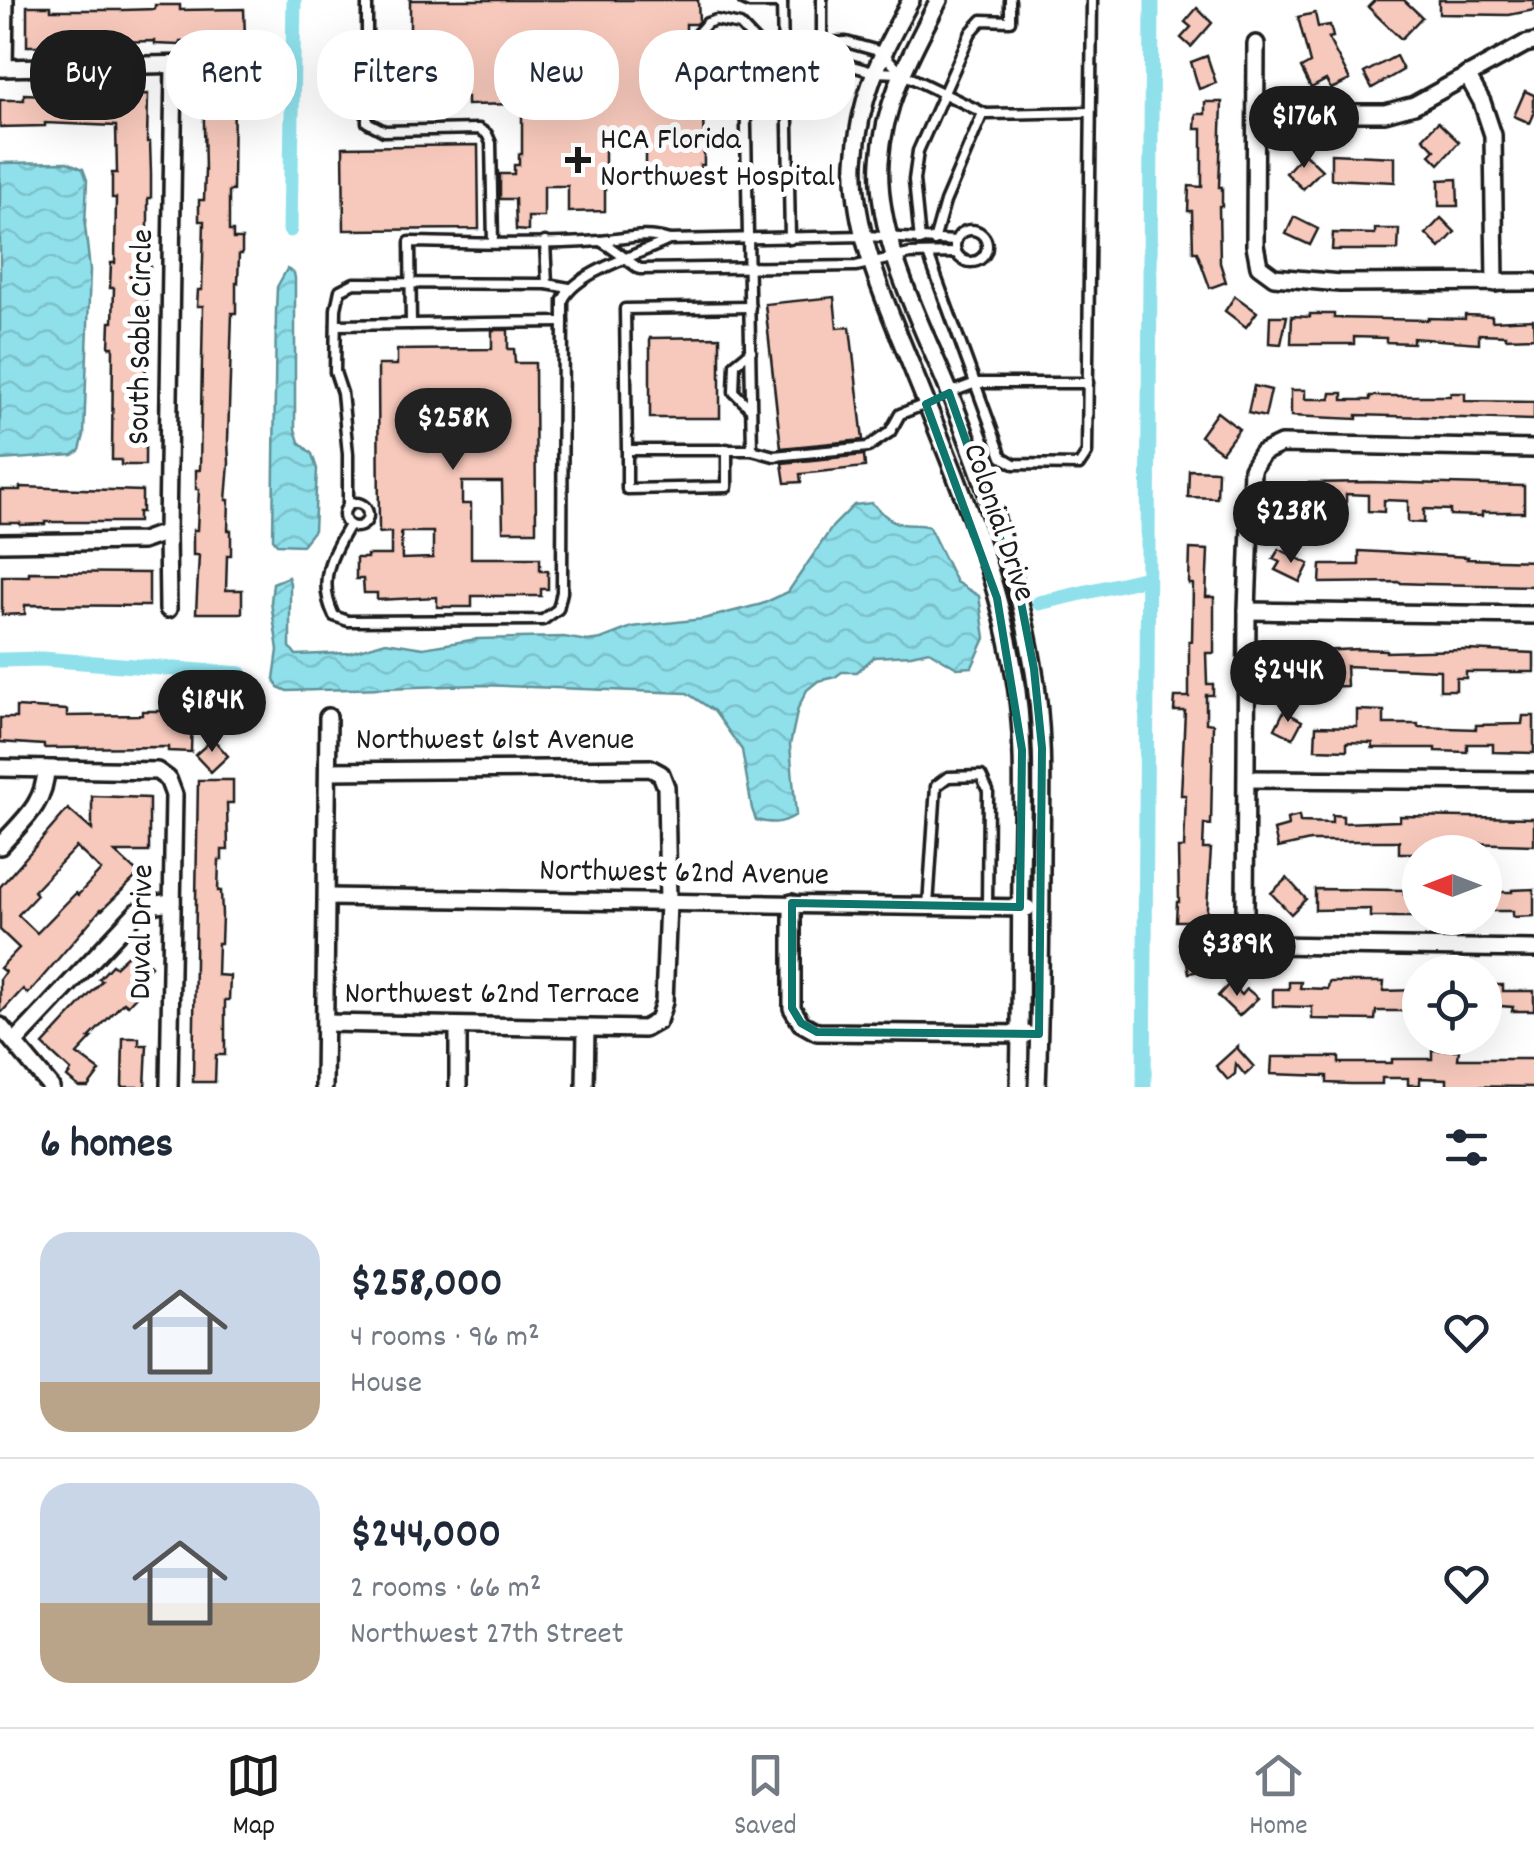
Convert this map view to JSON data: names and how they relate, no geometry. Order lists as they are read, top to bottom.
{
  "streets": {
    "street": [
      "South Sable Circle",
      "Colonial Drive",
      "Northwest 61st Avenue",
      "Northwest 62nd Avenue",
      "Duval Drive",
      "Northwest 62nd Terrace"
    ]
  },
  "crossings": [
    ["Colonial Drive", "Northwest 62nd Avenue"],
    ["Northwest 61st Avenue", "Northwest 62nd Avenue"],
    ["Northwest 61st Avenue", "Northwest 62nd Terrace"],
    ["Northwest 62nd Avenue", "Northwest 62nd Terrace"]
  ],
  "places": {
    "health": ["HCA Florida Northwest Hospital"]
  },
  "north": "left",
  "page": {
    "chip": [
      "Buy",
      "Rent",
      "Filters",
      "New",
      "Apartment"
    ],
    "price": [
      "$176K",
      "$258K",
      "$238K",
      "$244K",
      "$184K",
      "$389K"
    ],
    "heading": "6 homes",
    "list": [
      {
        "name": "$258,000",
        "note": "4 rooms · 96 m² · House"
      },
      {
        "name": "$244,000",
        "note": "2 rooms · 66 m² · Northwest 27th Street"
      }
    ],
    "tabs": ["Map", "Saved", "Home"]
  }
}
